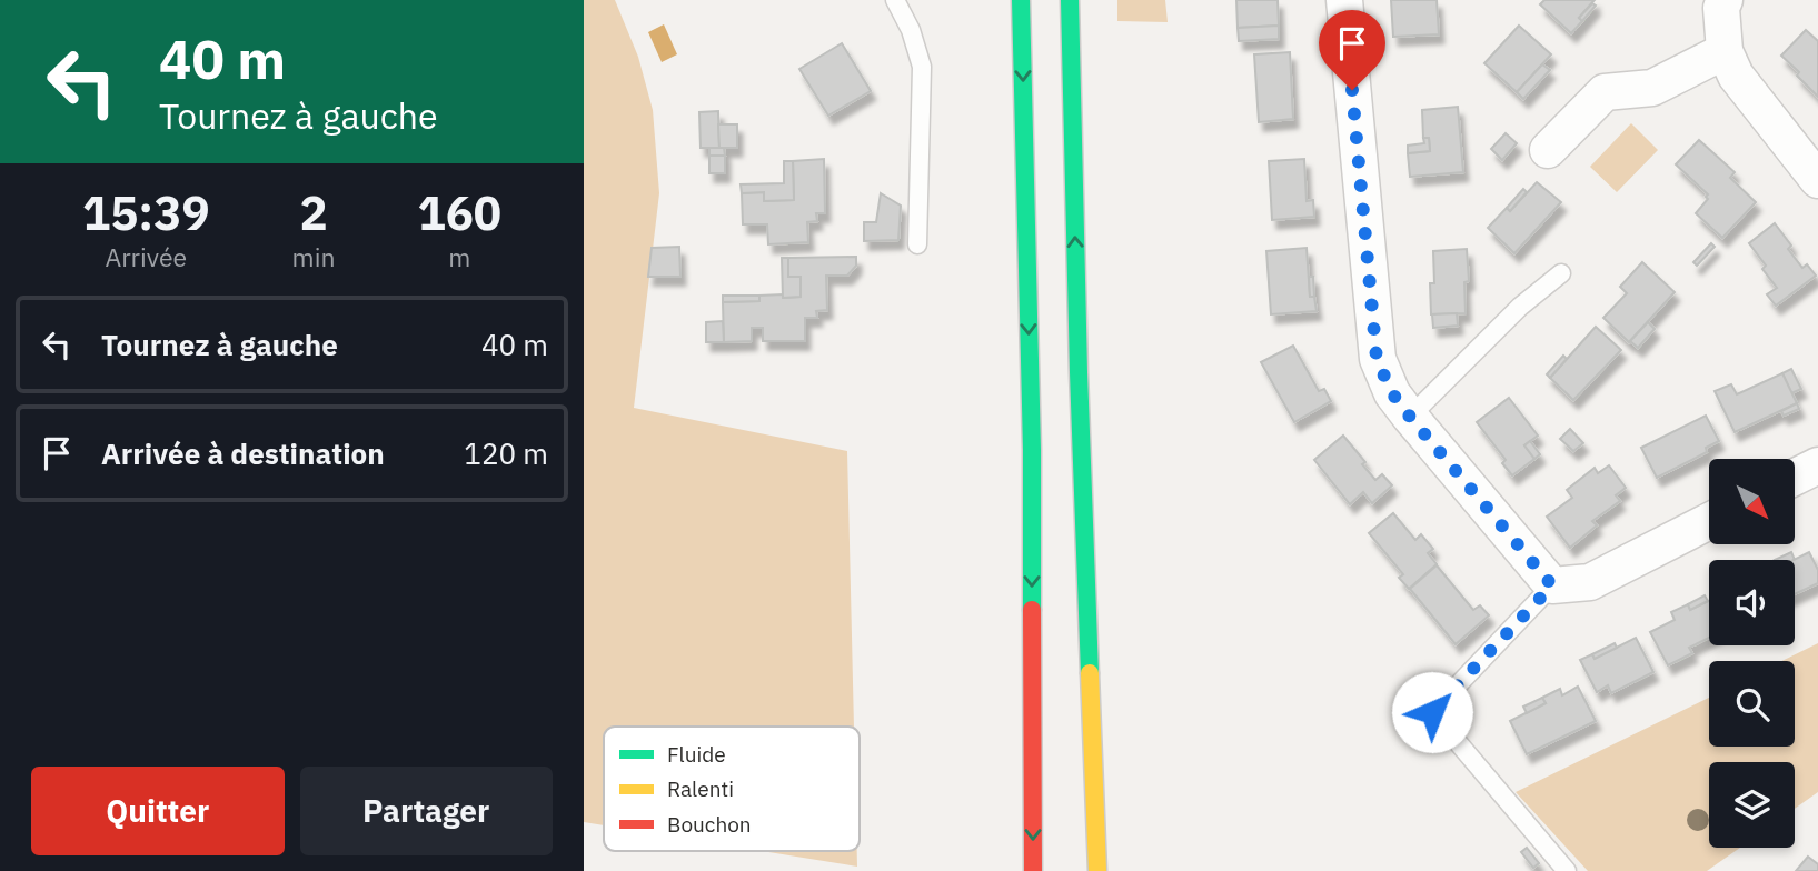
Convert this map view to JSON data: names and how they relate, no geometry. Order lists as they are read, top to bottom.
{
  "legend": ["Fluide", "Ralenti", "Bouchon"],
  "north": "bottom right",
  "page": {
    "turn": ["40 m", "Tournez à gauche"],
    "eta": [
      "15:39",
      "Arrivée",
      "2",
      "min",
      "160",
      "m"
    ],
    "list": [
      {
        "name": "Tournez à gauche",
        "value": "40 m"
      },
      {
        "name": "Arrivée à destination",
        "value": "120 m"
      }
    ],
    "buttons": ["Quitter", "Partager"]
  }
}
